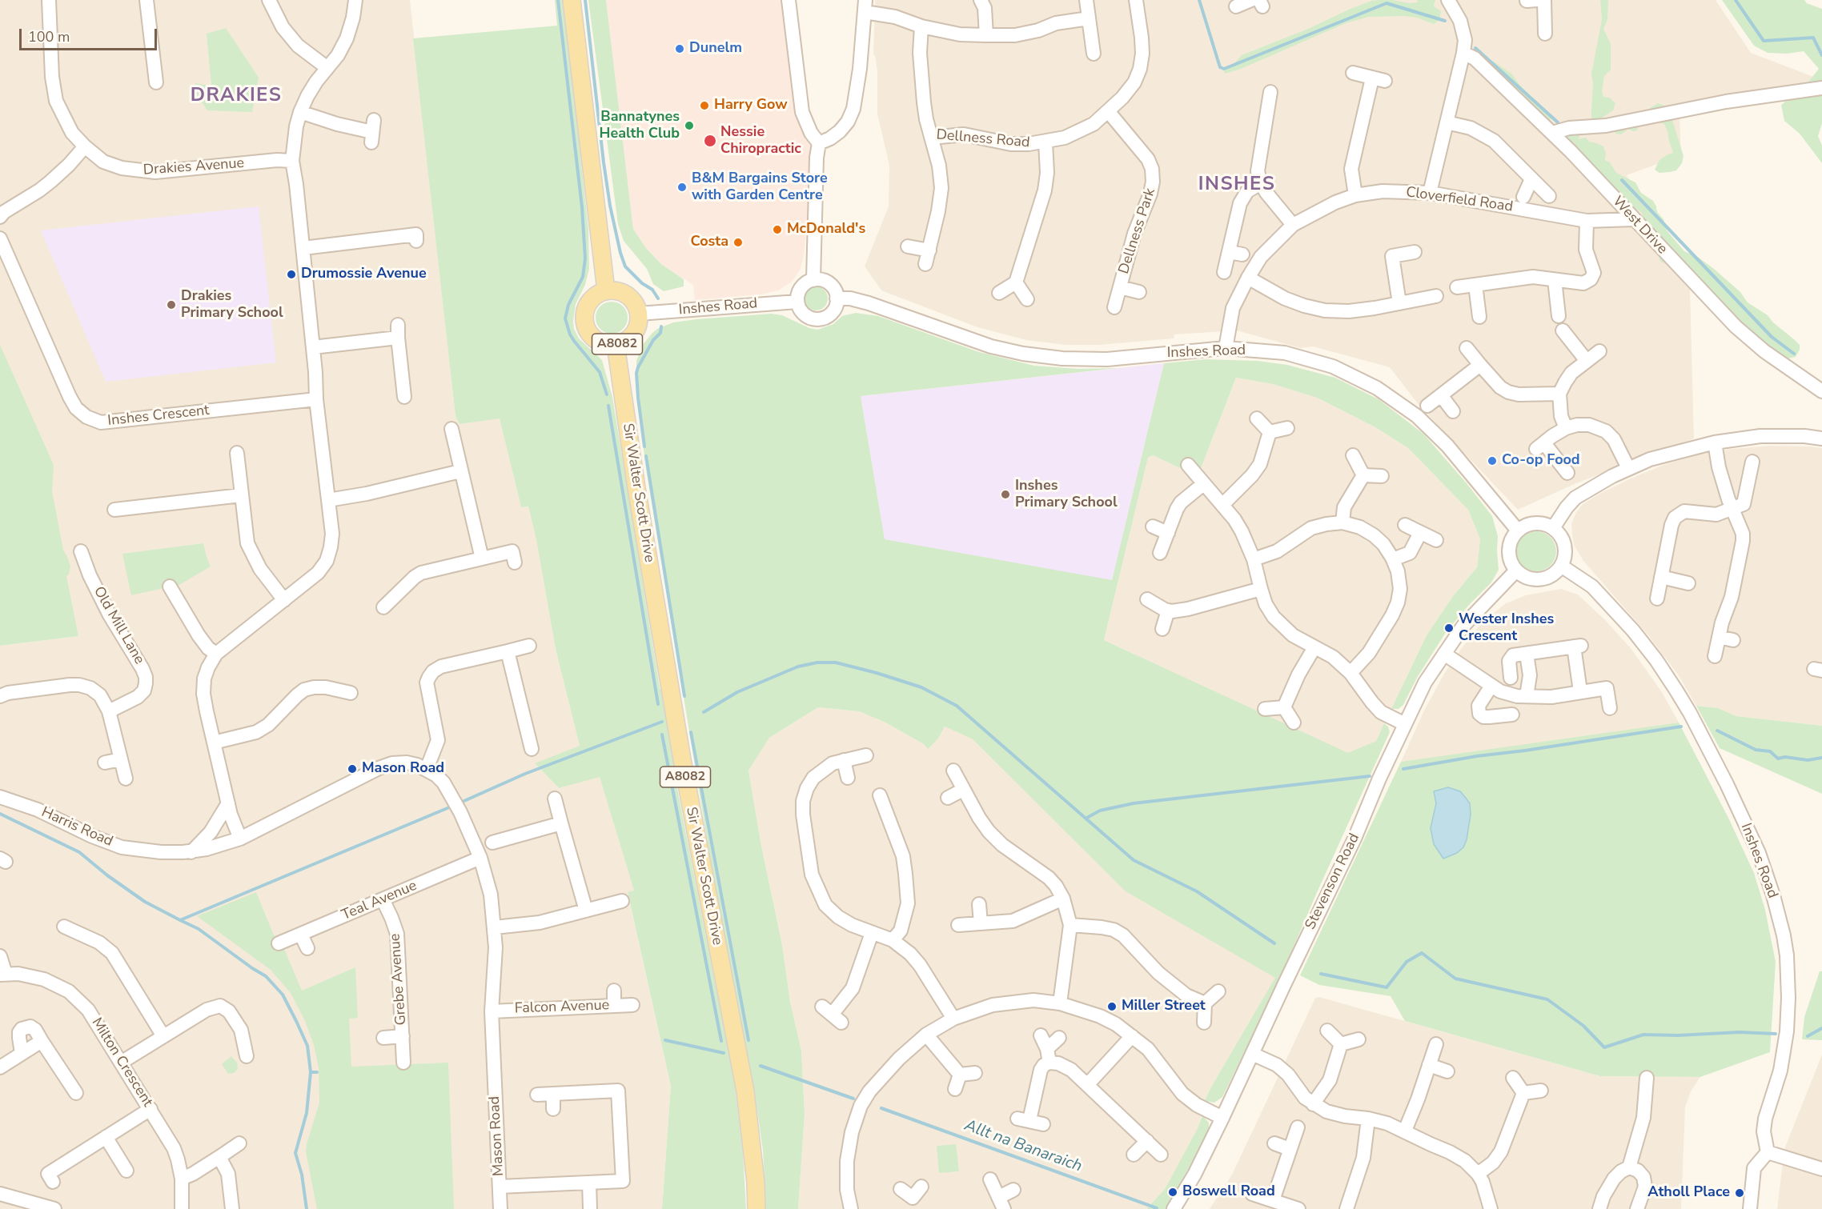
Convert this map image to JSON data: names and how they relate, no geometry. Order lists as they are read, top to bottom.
{
  "streets": {
    "main road": ["A8082", "Sir Walter Scott Drive"],
    "street": [
      "Dellness Road",
      "Drakies Avenue",
      "Cloverfield Road",
      "West Drive",
      "Dellness Park",
      "Inshes Road",
      "Inshes Crescent",
      "Old Mill Lane",
      "Harris Road",
      "Stevenson Road",
      "Teal Avenue",
      "Grebe Avenue",
      "Falcon Avenue",
      "Milton Crescent",
      "Mason Road"
    ]
  },
  "crossings": [
    ["Dellness Road", "Dellness Park"],
    ["Cloverfield Road", "West Drive"],
    ["Cloverfield Road", "Inshes Road"],
    ["Inshes Road", "A8082"],
    ["Inshes Road", "Sir Walter Scott Drive"],
    ["Inshes Road", "Stevenson Road"],
    ["A8082", "Sir Walter Scott Drive"],
    ["Harris Road", "Mason Road"],
    ["Teal Avenue", "Grebe Avenue"],
    ["Teal Avenue", "Mason Road"],
    ["Falcon Avenue", "Mason Road"]
  ],
  "districts": ["DRAKIES", "INSHES"],
  "water": ["Allt na Banaraich"],
  "places": [
    "Dunelm",
    "Harry Gow",
    "Bannatynes Health Club",
    "Nessie Chiropractic",
    "B&M Bargains Store with Garden Centre",
    "McDonald's",
    "Costa",
    "Drumossie Avenue",
    "Drakies Primary School",
    "Co-op Food",
    "Inshes Primary School",
    "Wester Inshes Crescent",
    "Mason Road",
    "Miller Street",
    "Boswell Road",
    "Atholl Place"
  ],
  "scale_bar": "100 m"
}
